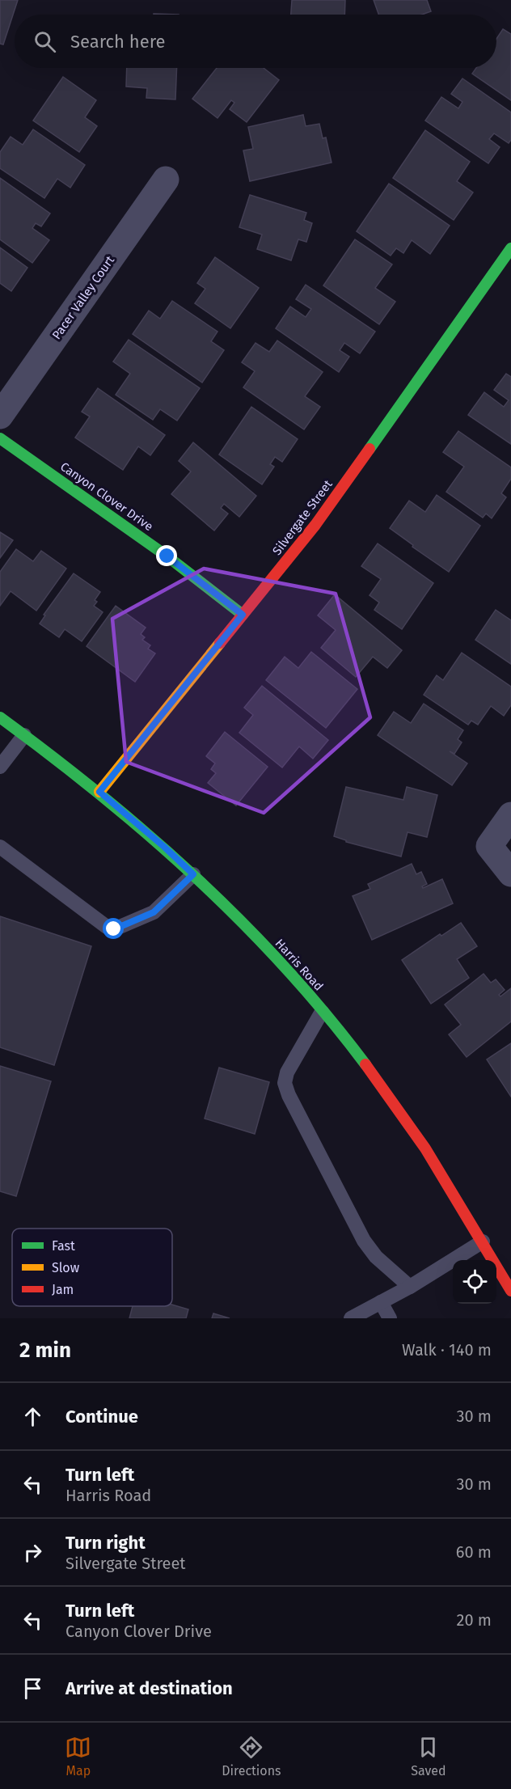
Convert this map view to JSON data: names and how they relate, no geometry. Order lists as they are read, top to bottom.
{
  "streets": {
    "street": [
      "Pacer Valley Court",
      "Canyon Clover Drive",
      "Silvergate Street",
      "Harris Road"
    ]
  },
  "crossings": [
    ["Canyon Clover Drive", "Silvergate Street"],
    ["Silvergate Street", "Harris Road"]
  ],
  "legend": ["Fast", "Slow", "Jam"],
  "page": {
    "search": "Search here",
    "heading": ["2 min", "Walk · 140 m"],
    "list": [
      ["Continue", "30 m"],
      ["Turn left", "Harris Road", "30 m"],
      ["Turn right", "Silvergate Street", "60 m"],
      ["Turn left", "Canyon Clover Drive", "20 m"],
      "Arrive at destination"
    ],
    "nav": ["Map", "Directions", "Saved"]
  }
}
